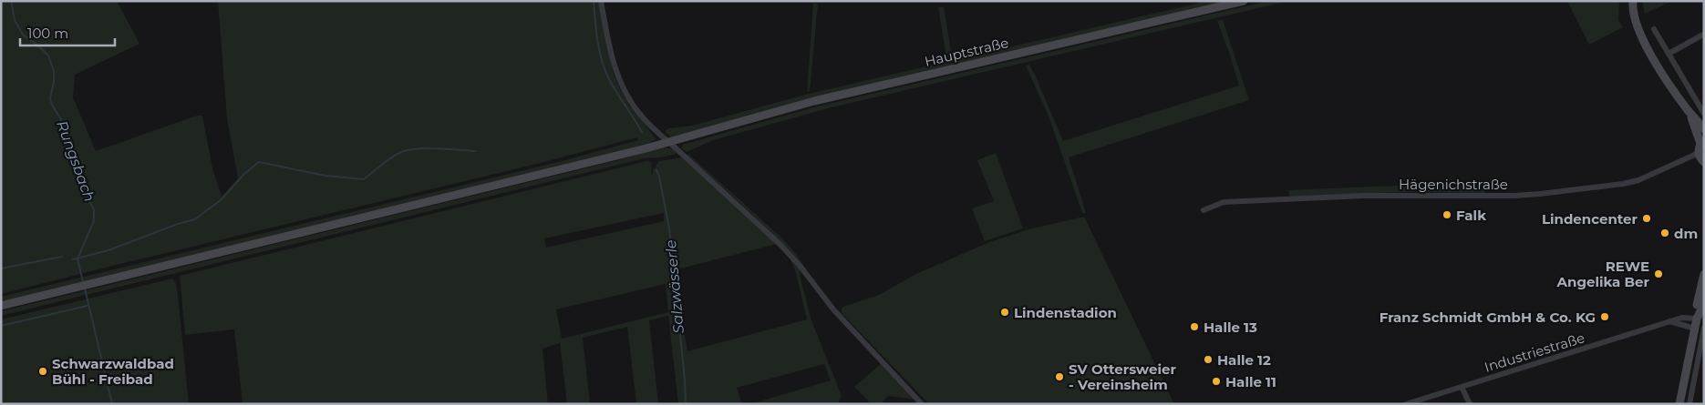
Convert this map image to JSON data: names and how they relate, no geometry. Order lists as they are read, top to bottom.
{
  "streets": {
    "street": ["Hauptstraße", "Hägenichstraße", "Industriestraße"]
  },
  "water": ["Rungsbach", "Salzwässerle"],
  "places": [
    "Falk",
    "Lindencenter",
    "dm",
    "REWE Angelika Ber",
    "Lindenstadion",
    "Franz Schmidt GmbH & Co. KG",
    "Halle 13",
    "Halle 12",
    "Schwarzwaldbad Bühl - Freibad",
    "SV Ottersweier - Vereinsheim",
    "Halle 11"
  ],
  "scale_bar": "100 m"
}
